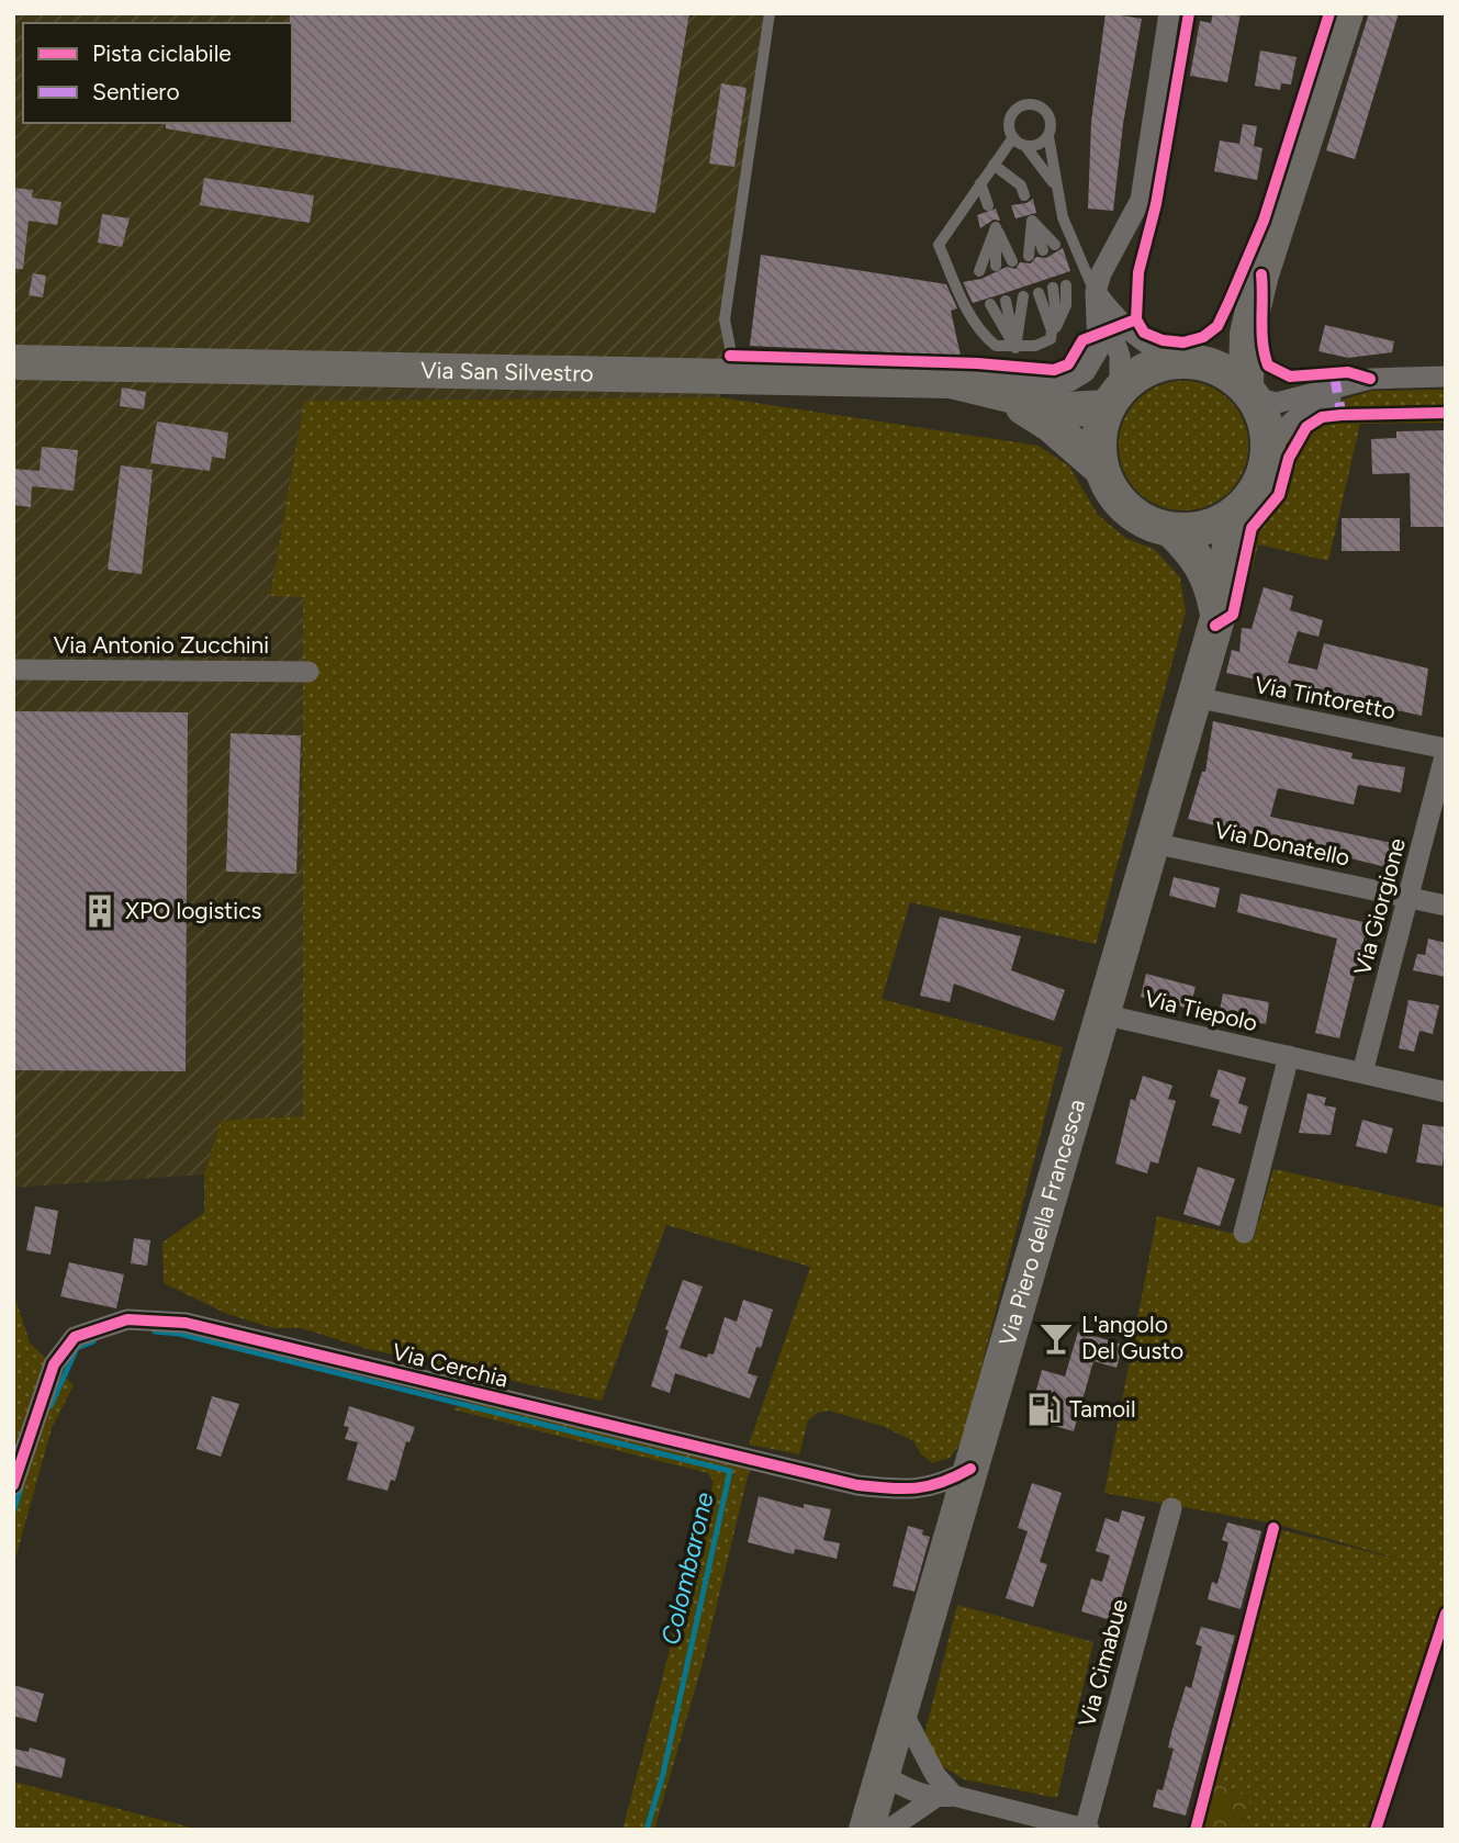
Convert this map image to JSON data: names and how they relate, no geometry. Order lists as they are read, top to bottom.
{
  "streets": {
    "main road": ["Via San Silvestro", "Via Piero della Francesca"],
    "street": [
      "Via Antonio Zucchini",
      "Via Tintoretto",
      "Via Donatello",
      "Via Giorgione",
      "Via Tiepolo",
      "Via Cerchia",
      "Via Cimabue"
    ]
  },
  "crossings": [
    ["Via San Silvestro", "Via Piero della Francesca"],
    ["Via Tintoretto", "Via Giorgione"],
    ["Via Tintoretto", "Via Piero della Francesca"],
    ["Via Donatello", "Via Giorgione"],
    ["Via Donatello", "Via Piero della Francesca"],
    ["Via Giorgione", "Via Tiepolo"],
    ["Via Tiepolo", "Via Piero della Francesca"],
    ["Via Piero della Francesca", "Via Cerchia"]
  ],
  "water": ["Colombarone"],
  "places": {
    "building": ["XPO logistics"],
    "bar": ["L'angolo Del Gusto"],
    "fuel station": ["Tamoil"]
  },
  "legend": ["Pista ciclabile", "Sentiero"]
}
